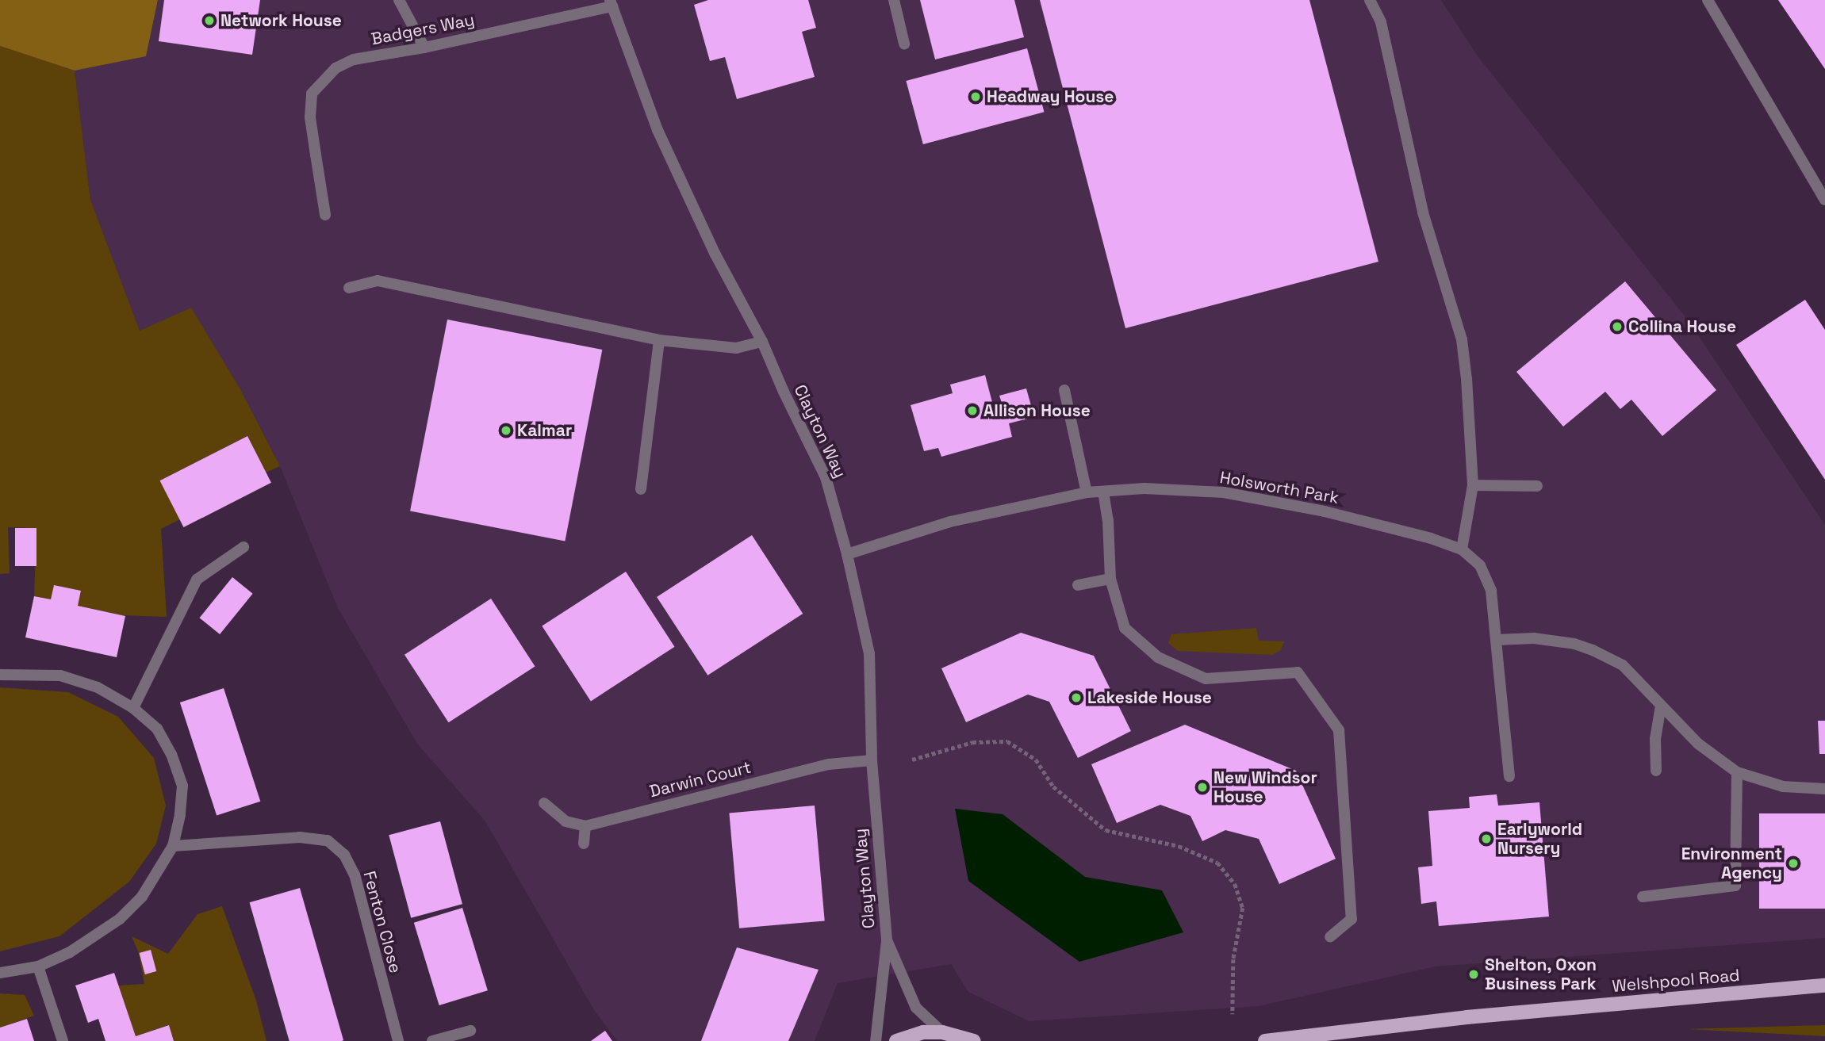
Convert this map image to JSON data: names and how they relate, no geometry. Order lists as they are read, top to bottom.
{
  "streets": {
    "main road": ["Welshpool Road"],
    "street": [
      "Badgers Way",
      "Clayton Way",
      "Holsworth Park",
      "Darwin Court",
      "Fenton Close"
    ]
  },
  "crossings": [
    ["Badgers Way", "Clayton Way"],
    ["Clayton Way", "Holsworth Park"],
    ["Clayton Way", "Darwin Court"]
  ],
  "places": [
    "Network House",
    "Headway House",
    "Collina House",
    "Allison House",
    "Kalmar",
    "Lakeside House",
    "New Windsor House",
    "Earlyworld Nursery",
    "Environment Agency",
    "Shelton, Oxon Business Park"
  ]
}
